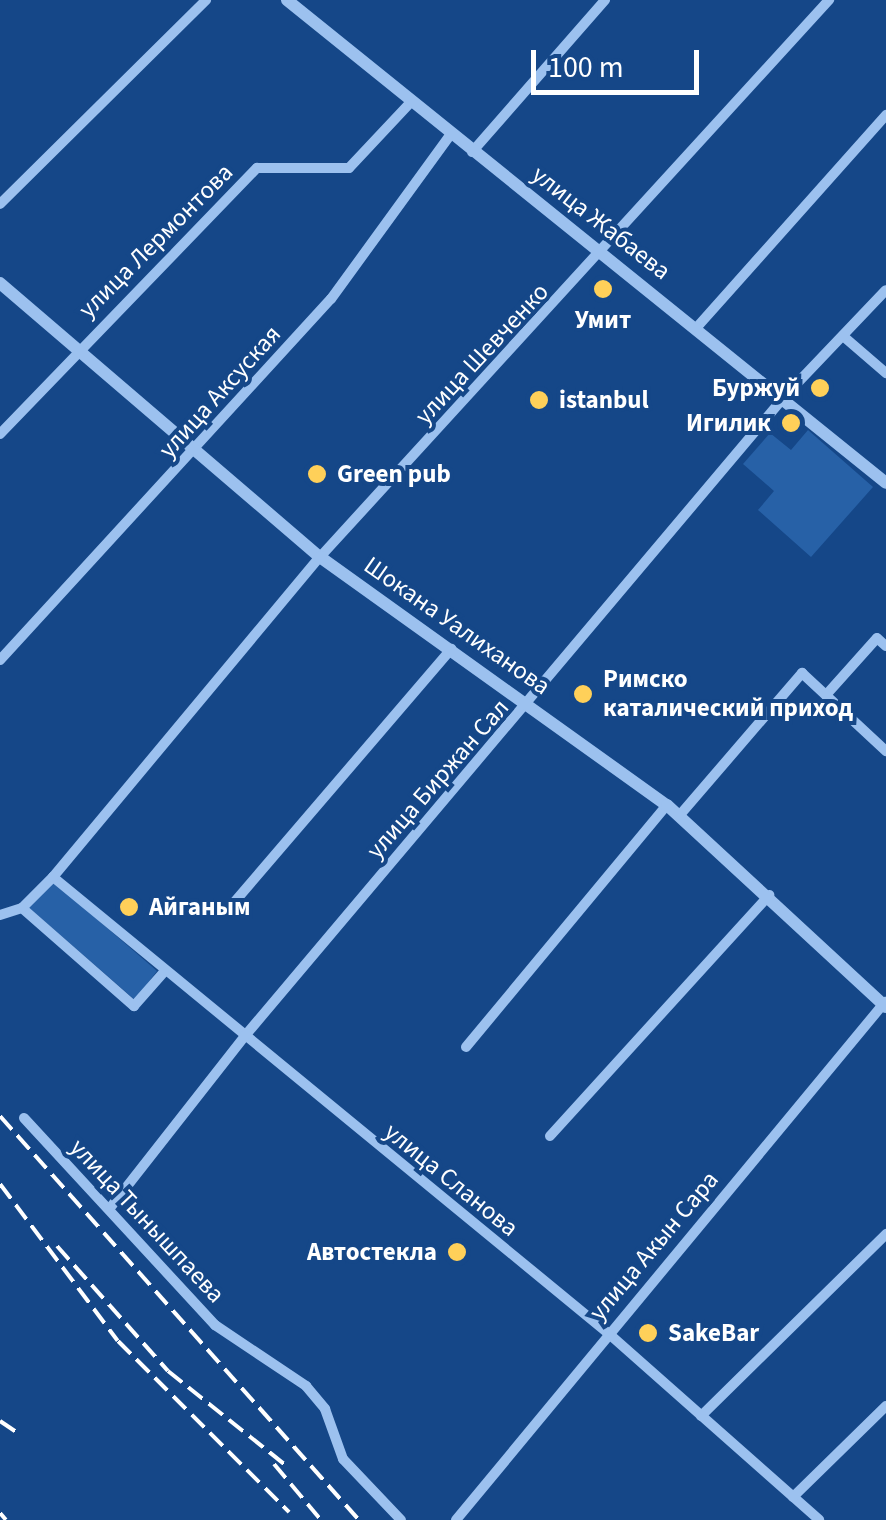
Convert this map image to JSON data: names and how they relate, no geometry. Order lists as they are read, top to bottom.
{
  "streets": {
    "street": [
      "улица Жабаева",
      "улица Лермонтова",
      "улица Шевченко",
      "улица Аксуская",
      "Шокана Уалиханова",
      "улица Биржан Сал",
      "улица Сланова",
      "улица Тынышпаева",
      "улица Акын Сара"
    ]
  },
  "crossings": [
    ["улица Жабаева", "улица Лермонтова"],
    ["улица Жабаева", "улица Шевченко"],
    ["улица Жабаева", "улица Аксуская"],
    ["улица Жабаева", "улица Биржан Сал"],
    ["улица Лермонтова", "Шокана Уалиханова"],
    ["улица Шевченко", "Шокана Уалиханова"],
    ["улица Шевченко", "улица Сланова"],
    ["улица Аксуская", "Шокана Уалиханова"],
    ["Шокана Уалиханова", "улица Биржан Сал"],
    ["Шокана Уалиханова", "улица Акын Сара"],
    ["улица Биржан Сал", "улица Сланова"],
    ["улица Биржан Сал", "улица Тынышпаева"],
    ["улица Сланова", "улица Акын Сара"]
  ],
  "places": [
    "Умит",
    "Буржуй",
    "istanbul",
    "Игилик",
    "Green pub",
    "Римско каталический приход",
    "Айганым",
    "Автостекла",
    "SakeBar"
  ],
  "scale_bar": "100 m"
}
